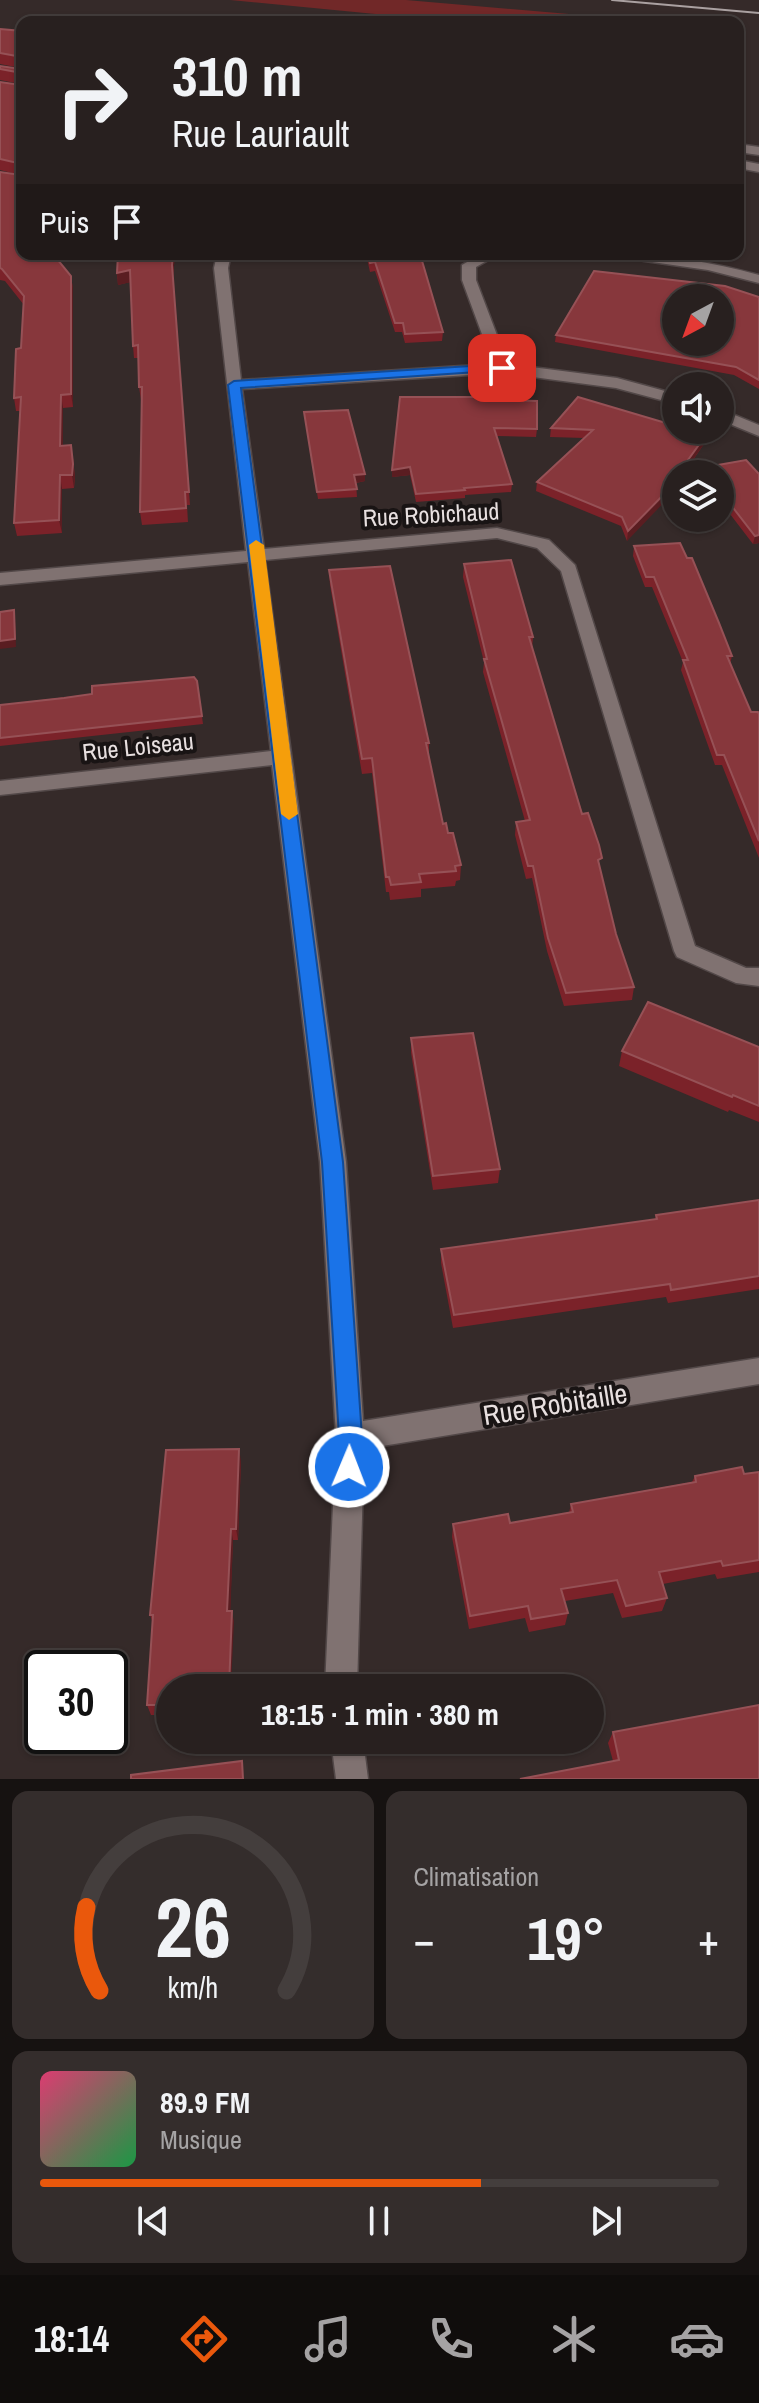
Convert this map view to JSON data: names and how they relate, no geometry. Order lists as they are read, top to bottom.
{
  "streets": {
    "street": ["Rue Robichaud", "Rue Loiseau", "Rue Robitaille"]
  },
  "north": "bottom left",
  "page": {
    "turn": ["310 m", "Rue Lauriault"],
    "then": "Puis",
    "limit": "30",
    "trip": "18:15 · 1 min · 380 m",
    "tile": "Climatisation",
    "heat": ["−", "19°", "+"],
    "song": ["89.9 FM", "Musique"],
    "tabs": "18:14",
    "gauge": ["26", "km/h"]
  }
}
